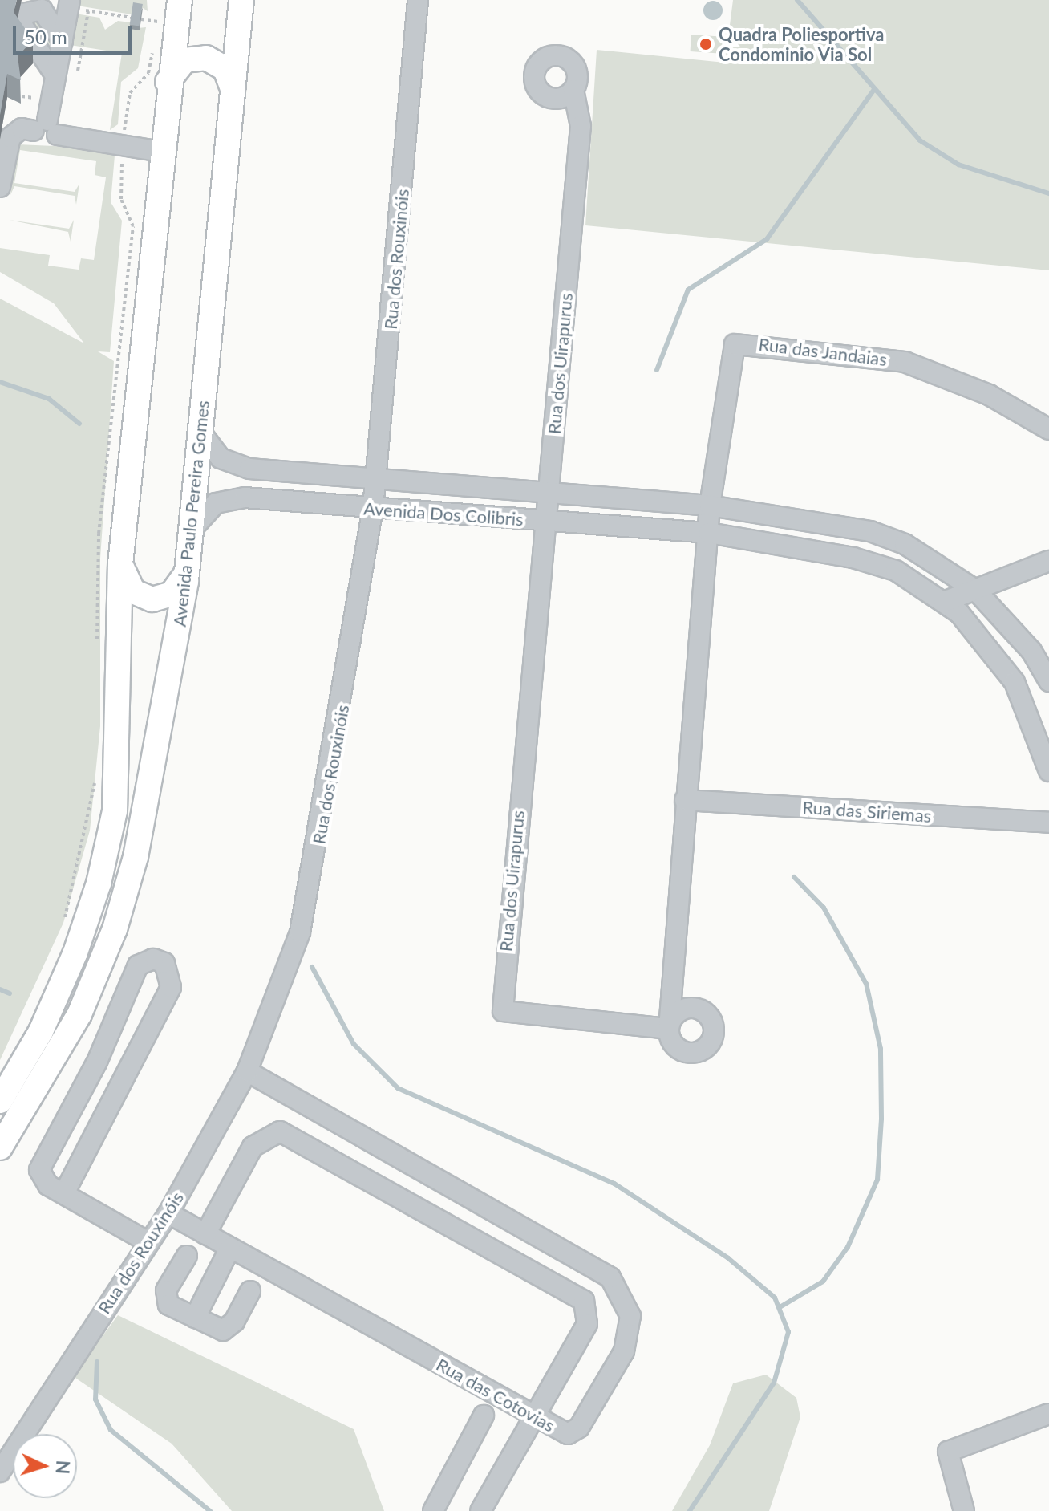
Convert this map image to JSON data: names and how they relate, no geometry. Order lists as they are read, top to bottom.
{
  "streets": {
    "main road": ["Avenida Paulo Pereira Gomes"],
    "street": [
      "Rua dos Rouxinóis",
      "Rua das Jandaias",
      "Rua dos Uirapurus",
      "Avenida Dos Colibris",
      "Rua das Siriemas",
      "Rua das Cotovias"
    ]
  },
  "crossings": [
    ["Rua dos Rouxinóis", "Avenida Dos Colibris"],
    ["Rua dos Rouxinóis", "Rua das Cotovias"],
    ["Rua das Jandaias", "Rua dos Uirapurus"],
    ["Rua das Jandaias", "Avenida Dos Colibris"],
    ["Rua dos Uirapurus", "Avenida Dos Colibris"],
    ["Rua dos Uirapurus", "Rua das Siriemas"],
    ["Avenida Paulo Pereira Gomes", "Avenida Dos Colibris"]
  ],
  "places": ["Quadra Poliesportiva Condominio Via Sol"],
  "scale_bar": "50 m",
  "north": "right"
}
